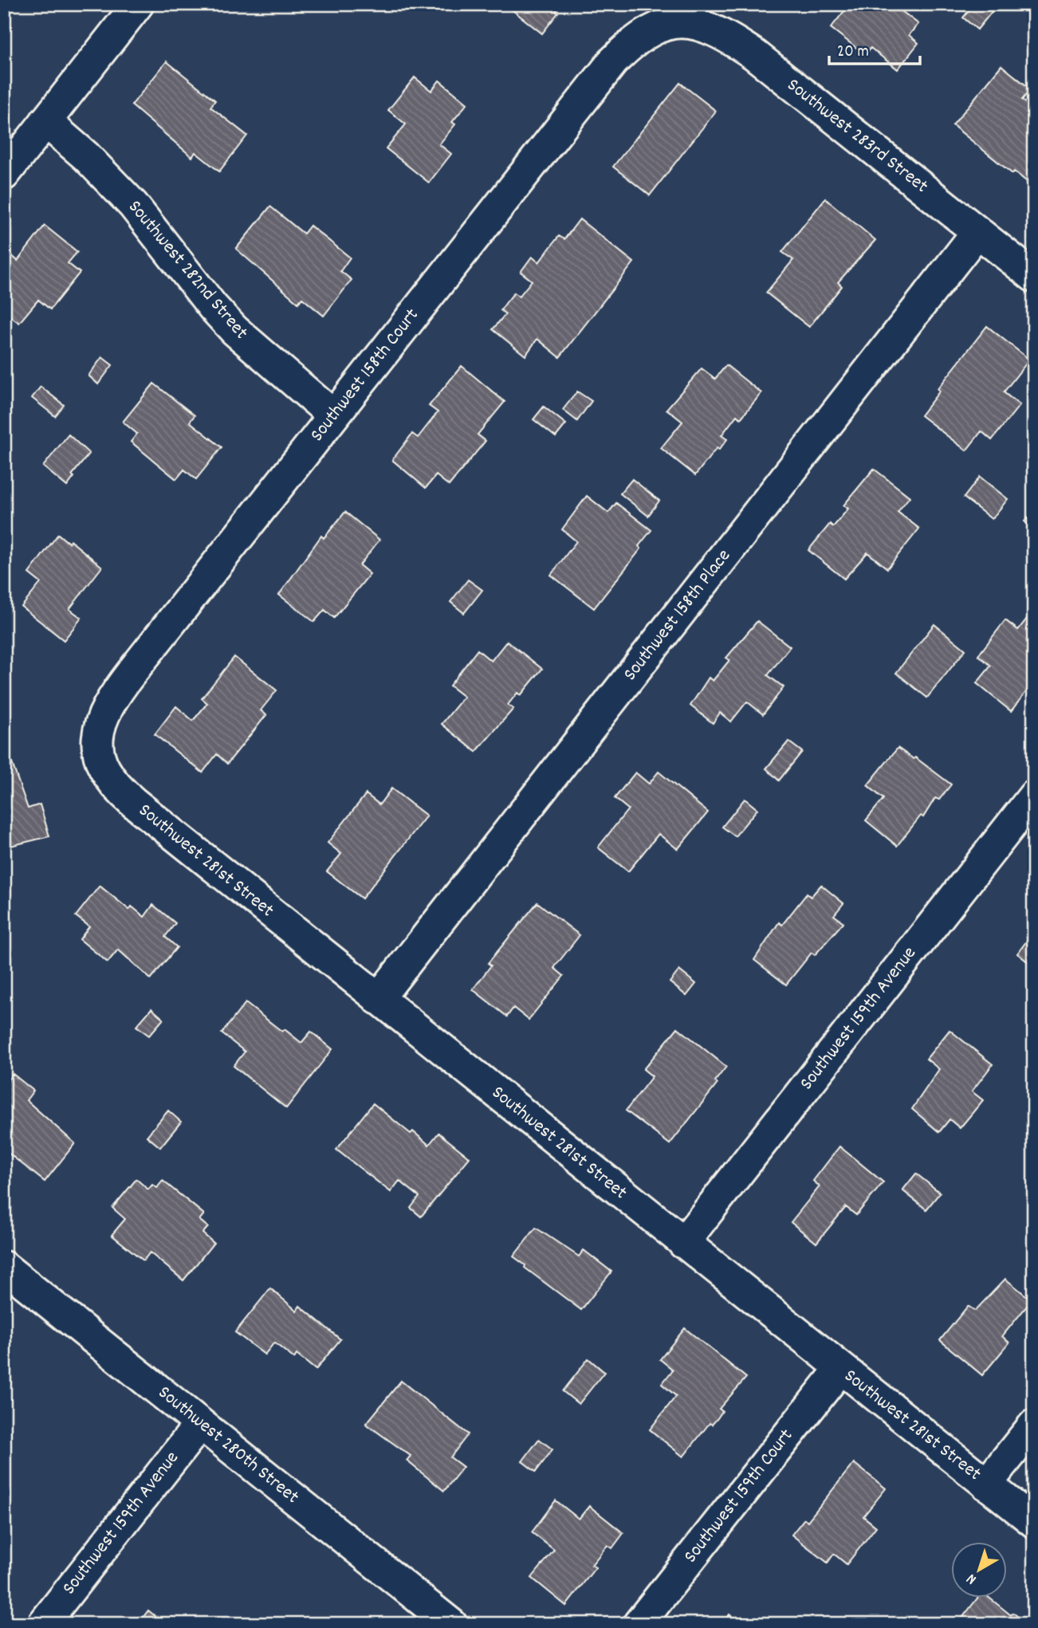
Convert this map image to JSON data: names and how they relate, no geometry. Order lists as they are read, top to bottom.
{
  "streets": {
    "street": [
      "Southwest 283rd Street",
      "Southwest 282nd Street",
      "Southwest 158th Court",
      "Southwest 158th Place",
      "Southwest 281st Street",
      "Southwest 159th Avenue",
      "Southwest 280th Street",
      "Southwest 159th Court"
    ]
  },
  "crossings": [
    ["Southwest 283rd Street", "Southwest 158th Court"],
    ["Southwest 283rd Street", "Southwest 158th Place"],
    ["Southwest 282nd Street", "Southwest 158th Court"],
    ["Southwest 158th Court", "Southwest 281st Street"],
    ["Southwest 158th Place", "Southwest 281st Street"],
    ["Southwest 281st Street", "Southwest 159th Avenue"],
    ["Southwest 281st Street", "Southwest 159th Court"],
    ["Southwest 159th Avenue", "Southwest 280th Street"]
  ],
  "scale_bar": "20 m",
  "north": "bottom left"
}
